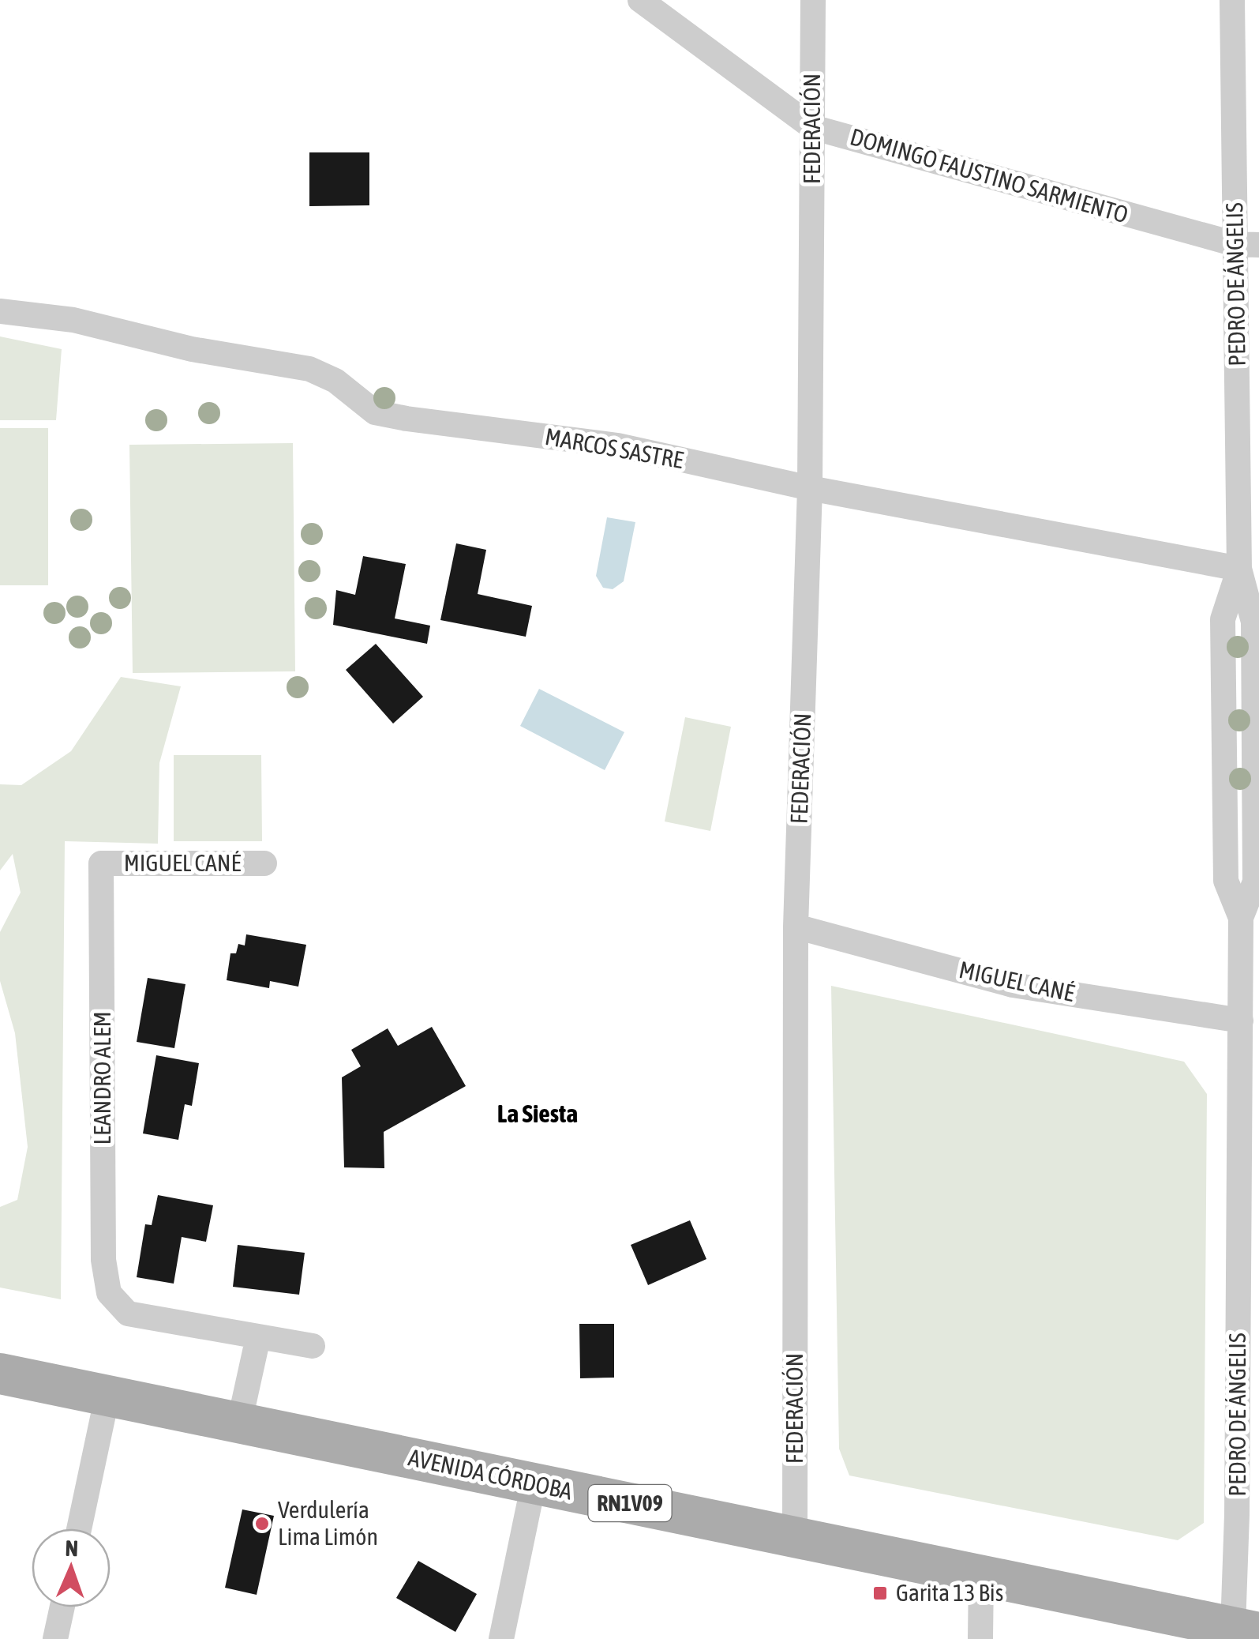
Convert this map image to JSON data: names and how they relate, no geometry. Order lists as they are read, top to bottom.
{
  "streets": {
    "main road": ["AVENIDA CÓRDOBA", "RN1V09"],
    "street": [
      "FEDERACIÓN",
      "DOMINGO FAUSTINO SARMIENTO",
      "PEDRO DE ÁNGELIS",
      "MARCOS SASTRE",
      "MIGUEL CANÉ",
      "LEANDRO ALEM"
    ]
  },
  "crossings": [
    ["FEDERACIÓN", "DOMINGO FAUSTINO SARMIENTO"],
    ["FEDERACIÓN", "MARCOS SASTRE"],
    ["FEDERACIÓN", "MIGUEL CANÉ"],
    ["FEDERACIÓN", "AVENIDA CÓRDOBA"],
    ["DOMINGO FAUSTINO SARMIENTO", "PEDRO DE ÁNGELIS"],
    ["PEDRO DE ÁNGELIS", "MARCOS SASTRE"],
    ["PEDRO DE ÁNGELIS", "MIGUEL CANÉ"],
    ["PEDRO DE ÁNGELIS", "AVENIDA CÓRDOBA"],
    ["MIGUEL CANÉ", "LEANDRO ALEM"]
  ],
  "districts": ["La Siesta"],
  "places": {
    "other": ["Verdulería Lima Limón"],
    "transit": ["Garita 13 Bis"]
  },
  "north": "top"
}
